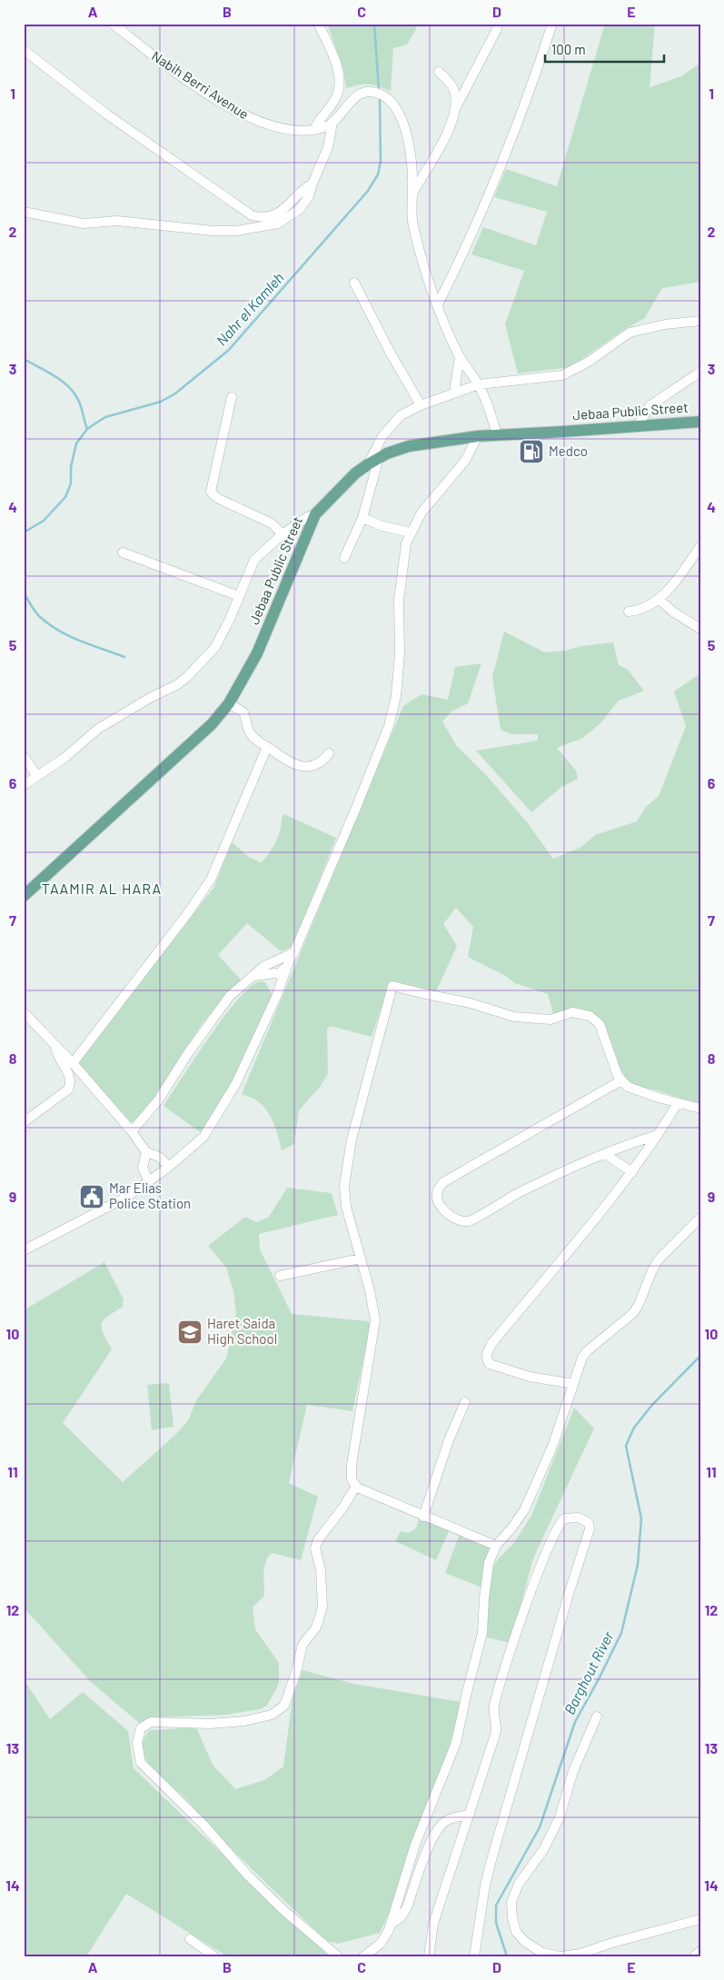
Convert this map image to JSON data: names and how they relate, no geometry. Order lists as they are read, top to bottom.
{
  "streets": {
    "main road": ["Jebaa Public Street"],
    "street": ["Nabih Berri Avenue"]
  },
  "districts": ["TAAMIR AL HARA"],
  "water": ["Nahr el Kamleh", "Barghout River"],
  "places": {
    "fuel station": ["Medco"],
    "public building": ["Mar Elias Police Station"],
    "school or university": ["Haret Saida High School"]
  },
  "scale_bar": "100 m",
  "grid": {
    "columns": [
      "A",
      "B",
      "C",
      "D",
      "E"
    ],
    "rows": [
      "1",
      "2",
      "3",
      "4",
      "5",
      "6",
      "7",
      "8",
      "9",
      "10",
      "11",
      "12",
      "13",
      "14"
    ]
  }
}
